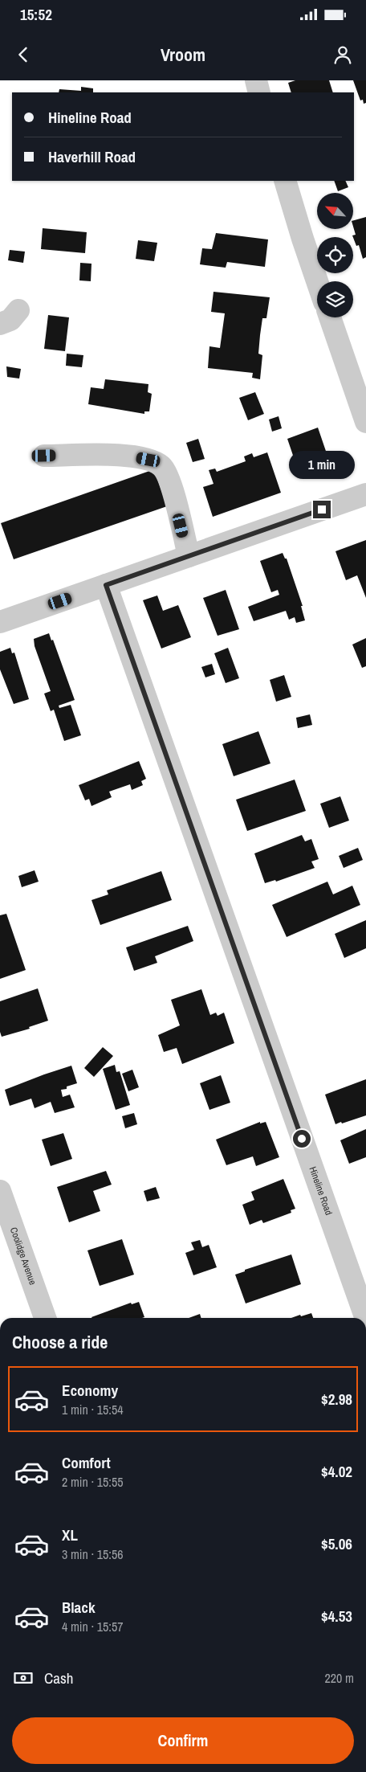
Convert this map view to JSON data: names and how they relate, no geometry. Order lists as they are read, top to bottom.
{
  "streets": {
    "street": ["Hineline Road", "Coolidge Avenue"]
  },
  "north": "top left",
  "page": {
    "status": "15:52",
    "header": "Vroom",
    "banner": ["Hineline Road", "Haverhill Road"],
    "bubble": "1 min",
    "heading": "Choose a ride",
    "list": [
      {
        "name": "Economy",
        "note": "1 min · 15:54",
        "value": "$2.98"
      },
      {
        "name": "Comfort",
        "note": "2 min · 15:55",
        "value": "$4.02"
      },
      {
        "name": "XL",
        "note": "3 min · 15:56",
        "value": "$5.06"
      },
      {
        "name": "Black",
        "note": "4 min · 15:57",
        "value": "$4.53"
      }
    ],
    "pay": ["Cash", "220 m"],
    "buttons": "Confirm"
  }
}
